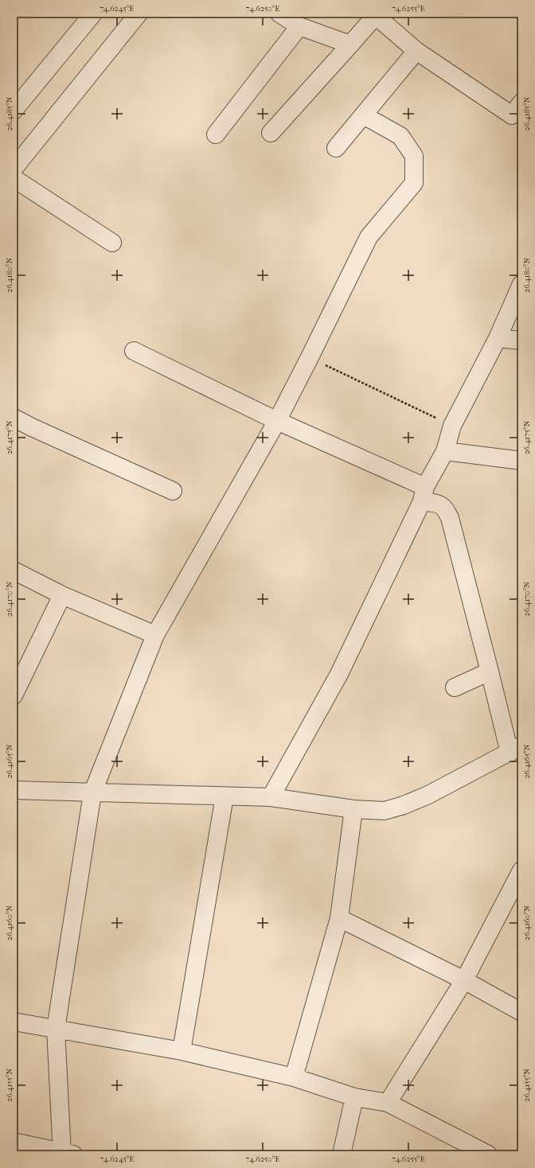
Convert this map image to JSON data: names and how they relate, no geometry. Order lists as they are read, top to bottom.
{
  "coordinates": [
    "74.6245°E",
    "74.6250°E",
    "74.6255°E",
    "26.4185°N",
    "26.4180°N",
    "26.4175°N",
    "26.4170°N",
    "26.4165°N",
    "26.4160°N",
    "26.4155°N"
  ]
}
